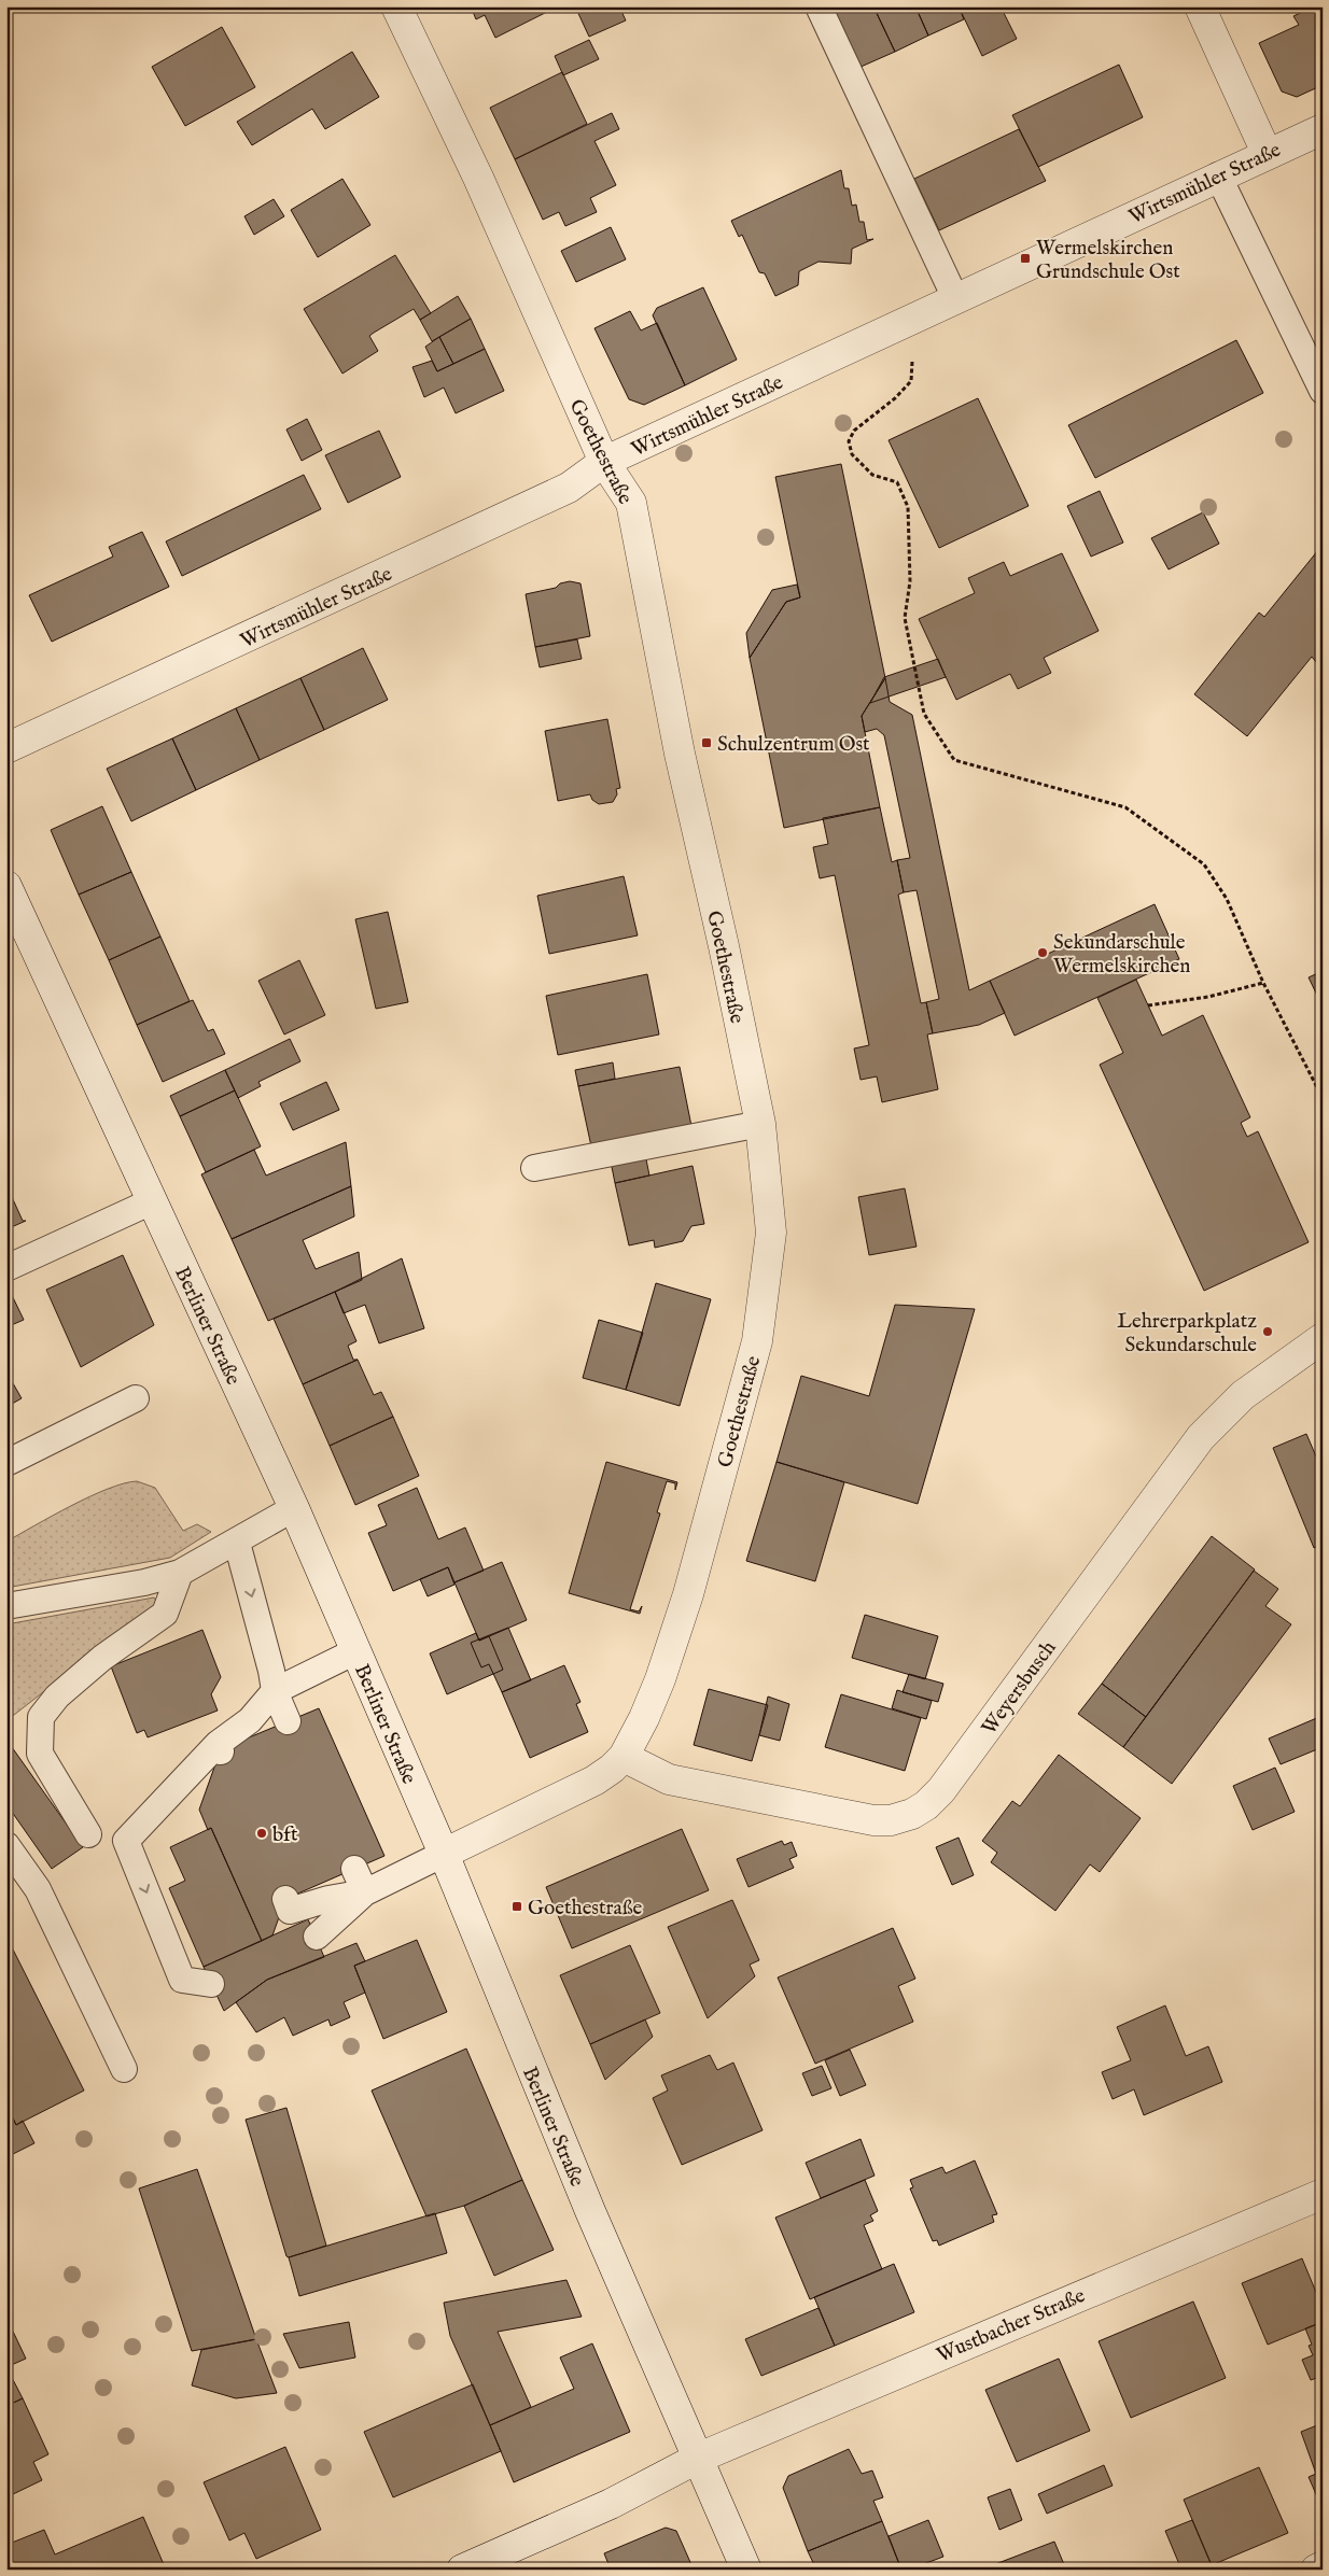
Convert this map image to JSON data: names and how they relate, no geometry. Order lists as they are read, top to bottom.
{
  "streets": {
    "street": [
      "Wirtsmühler Straße",
      "Goethestraße",
      "Berliner Straße",
      "Weyersbusch",
      "Wustbacher Straße"
    ]
  },
  "crossings": [
    ["Wirtsmühler Straße", "Goethestraße"],
    ["Goethestraße", "Berliner Straße"],
    ["Goethestraße", "Weyersbusch"],
    ["Berliner Straße", "Wustbacher Straße"]
  ],
  "places": {
    "transit": ["Wermelskirchen Grundschule Ost", "Schulzentrum Ost", "Goethestraße"],
    "other": ["Sekundarschule Wermelskirchen", "Lehrerparkplatz Sekundarschule", "bft"]
  }
}
